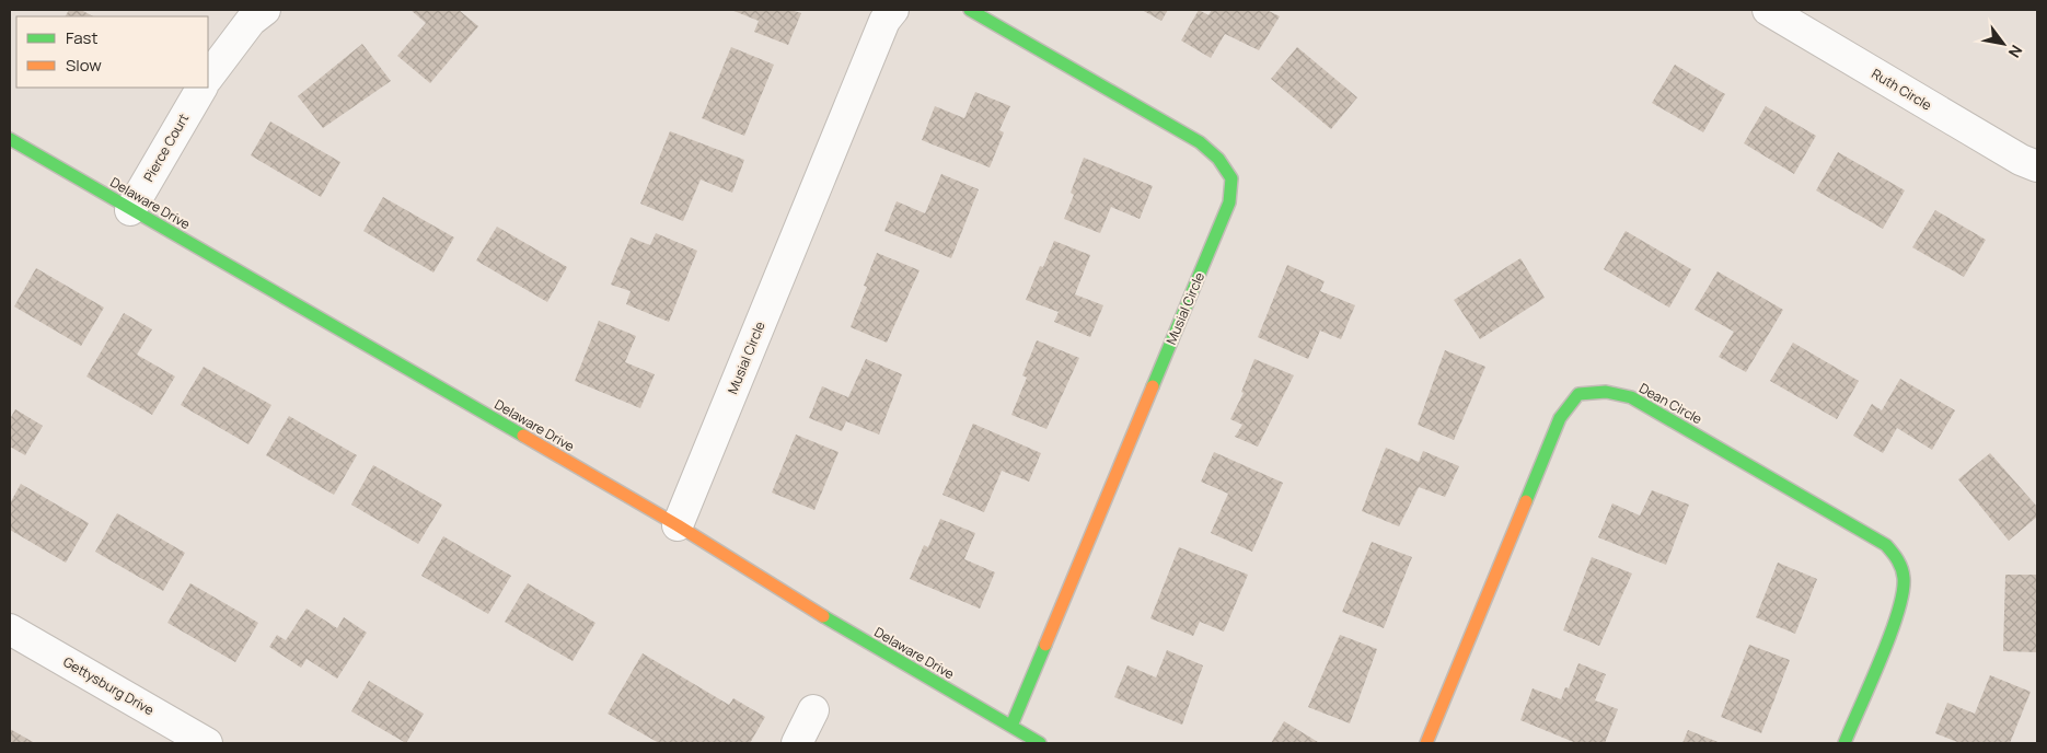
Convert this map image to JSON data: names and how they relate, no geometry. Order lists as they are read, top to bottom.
{
  "streets": {
    "street": [
      "Ruth Circle",
      "Pierce Court",
      "Delaware Drive",
      "Musial Circle",
      "Dean Circle",
      "Gettysburg Drive"
    ]
  },
  "crossings": [
    ["Pierce Court", "Delaware Drive"],
    ["Delaware Drive", "Musial Circle"]
  ],
  "legend": ["Fast", "Slow"],
  "north": "bottom right"
}
